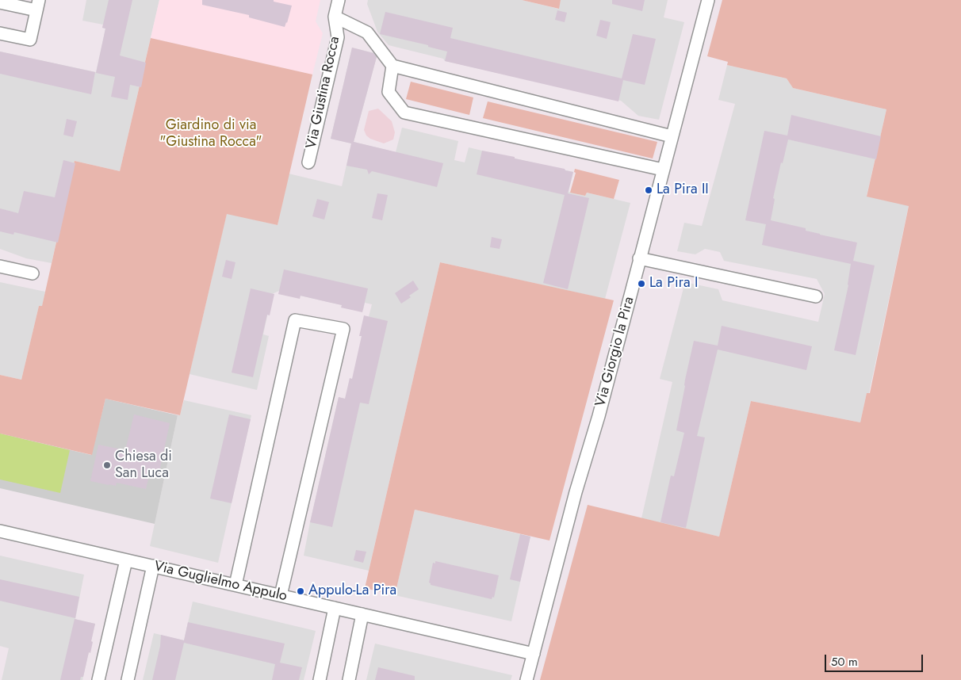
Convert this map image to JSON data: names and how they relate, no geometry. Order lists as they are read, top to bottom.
{
  "streets": {
    "street": ["Via Giustina Rocca", "Via Giorgio la Pira", "Via Guglielmo Appulo"]
  },
  "crossings": [
    ["Via Giorgio la Pira", "Via Guglielmo Appulo"]
  ],
  "parks": ["Giardino di via \"Giustina Rocca\""],
  "places": [
    "La Pira II",
    "La Pira I",
    "Chiesa di San Luca",
    "Appulo-La Pira"
  ],
  "scale_bar": "50 m"
}
